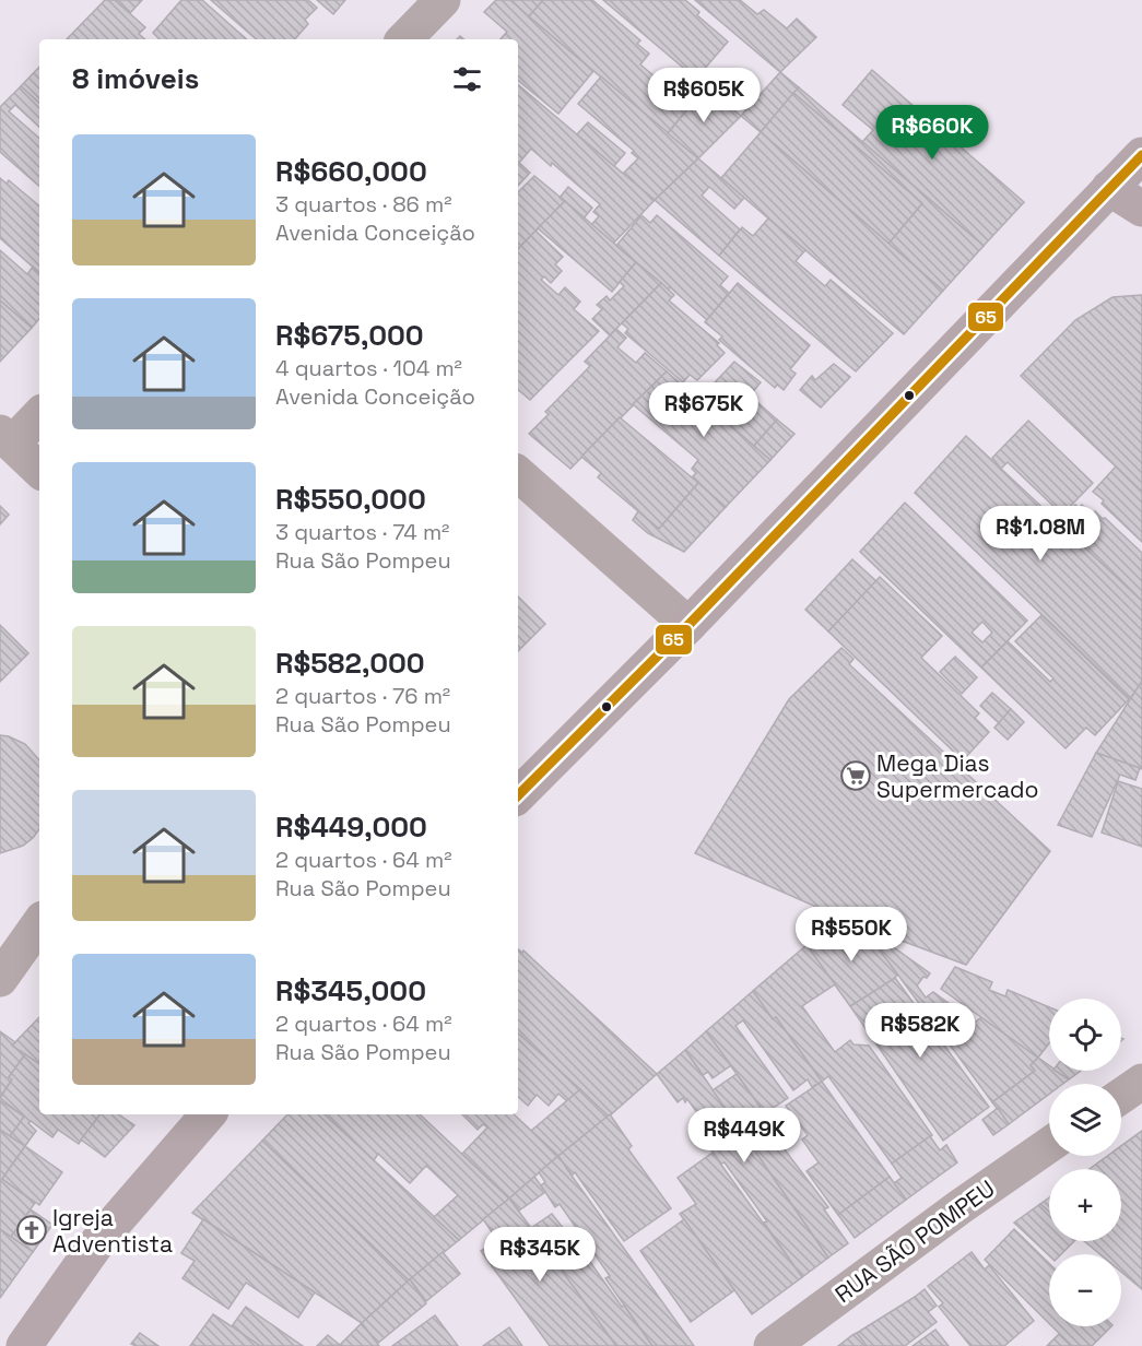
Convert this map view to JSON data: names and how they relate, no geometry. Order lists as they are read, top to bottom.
{
  "streets": {
    "street": ["RUA SÃO POMPEU"]
  },
  "places": {
    "supermarket": ["Mega Dias Supermercado"],
    "church": ["Igreja Adventista"]
  },
  "lines": ["transit line 65"],
  "page": {
    "heading": "8 imóveis",
    "price": [
      "R$605K",
      "R$660K",
      "R$675K",
      "R$1.08M",
      "R$550K",
      "R$582K",
      "R$449K",
      "R$345K"
    ],
    "list": [
      {
        "name": "R$660,000",
        "note": "3 quartos · 86 m² · Avenida Conceição"
      },
      {
        "name": "R$675,000",
        "note": "4 quartos · 104 m² · Avenida Conceição"
      },
      {
        "name": "R$550,000",
        "note": "3 quartos · 74 m² · Rua São Pompeu"
      },
      {
        "name": "R$582,000",
        "note": "2 quartos · 76 m² · Rua São Pompeu"
      },
      {
        "name": "R$449,000",
        "note": "2 quartos · 64 m² · Rua São Pompeu"
      },
      {
        "name": "R$345,000",
        "note": "2 quartos · 64 m² · Rua São Pompeu"
      }
    ],
    "map_buttons": ["+", "−"]
  }
}
